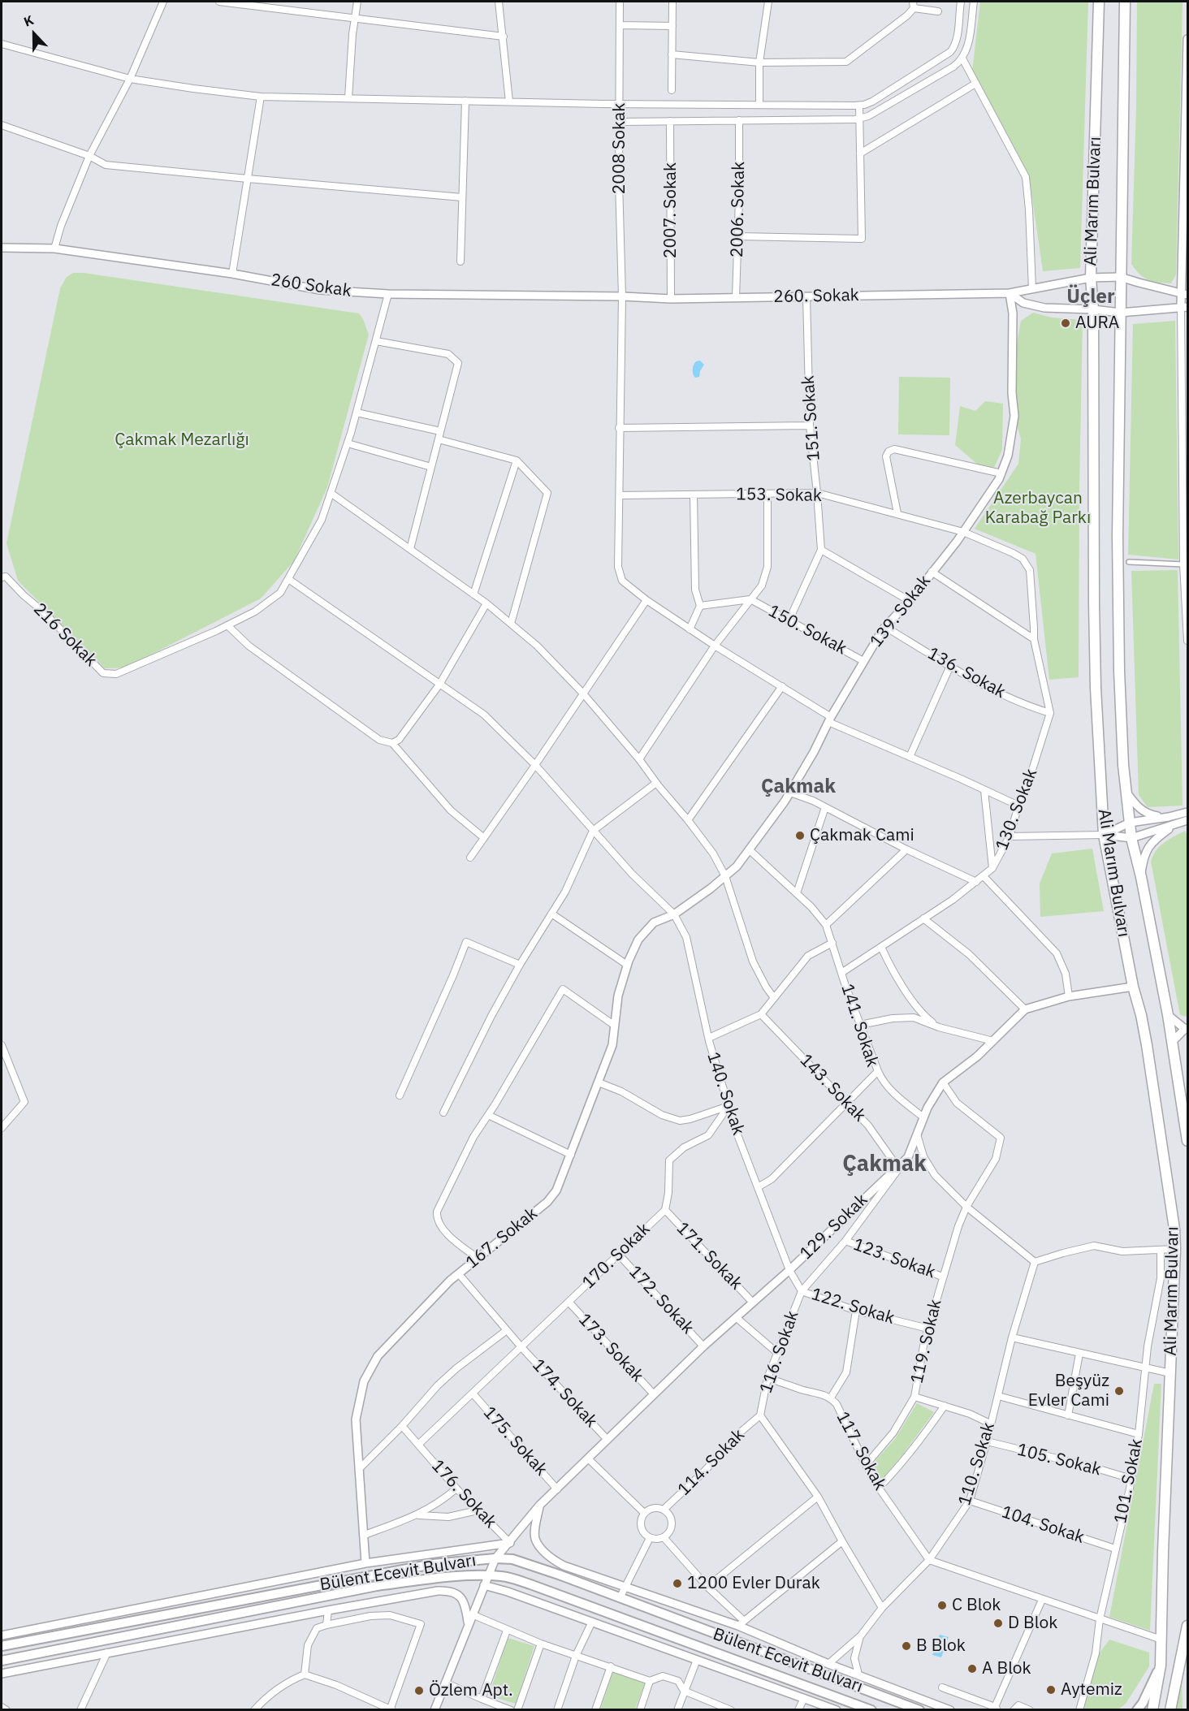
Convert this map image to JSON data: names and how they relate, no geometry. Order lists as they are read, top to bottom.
{
  "streets": {
    "main road": ["Ali Marım Bulvarı", "Bülent Ecevit Bulvarı"],
    "street": [
      "2008 Sokak",
      "2006. Sokak",
      "2007. Sokak",
      "260 Sokak",
      "260. Sokak",
      "151. Sokak",
      "153. Sokak",
      "139. Sokak",
      "150. Sokak",
      "216 Sokak",
      "136. Sokak",
      "130. Sokak",
      "141. Sokak",
      "143. Sokak",
      "140. Sokak",
      "129. Sokak",
      "167. Sokak",
      "170. Sokak",
      "171. Sokak",
      "123. Sokak",
      "172. Sokak",
      "122. Sokak",
      "119. Sokak",
      "173. Sokak",
      "116. Sokak",
      "174. Sokak",
      "175. Sokak",
      "117. Sokak",
      "105. Sokak",
      "114. Sokak",
      "110. Sokak",
      "101. Sokak",
      "176. Sokak",
      "104. Sokak"
    ]
  },
  "crossings": [
    ["2008 Sokak", "260 Sokak"],
    ["2008 Sokak", "260. Sokak"],
    ["2008 Sokak", "153. Sokak"],
    ["2008 Sokak", "139. Sokak"],
    ["2008 Sokak", "130. Sokak"],
    ["Ali Marım Bulvarı", "260. Sokak"],
    ["Ali Marım Bulvarı", "129. Sokak"],
    ["2006. Sokak", "260. Sokak"],
    ["2007. Sokak", "260. Sokak"],
    ["260 Sokak", "260. Sokak"],
    ["260 Sokak", "216 Sokak"],
    ["260. Sokak", "151. Sokak"],
    ["260. Sokak", "139. Sokak"],
    ["151. Sokak", "153. Sokak"],
    ["151. Sokak", "150. Sokak"],
    ["153. Sokak", "139. Sokak"],
    ["153. Sokak", "130. Sokak"],
    ["139. Sokak", "150. Sokak"],
    ["139. Sokak", "136. Sokak"],
    ["139. Sokak", "141. Sokak"],
    ["139. Sokak", "140. Sokak"],
    ["139. Sokak", "167. Sokak"],
    ["216 Sokak", "140. Sokak"],
    ["136. Sokak", "130. Sokak"],
    ["130. Sokak", "141. Sokak"],
    ["141. Sokak", "143. Sokak"],
    ["141. Sokak", "140. Sokak"],
    ["143. Sokak", "129. Sokak"],
    ["140. Sokak", "129. Sokak"],
    ["140. Sokak", "167. Sokak"],
    ["140. Sokak", "170. Sokak"],
    ["140. Sokak", "122. Sokak"],
    ["129. Sokak", "171. Sokak"],
    ["129. Sokak", "172. Sokak"],
    ["129. Sokak", "122. Sokak"],
    ["129. Sokak", "119. Sokak"],
    ["129. Sokak", "173. Sokak"],
    ["129. Sokak", "116. Sokak"],
    ["129. Sokak", "174. Sokak"],
    ["129. Sokak", "175. Sokak"],
    ["129. Sokak", "176. Sokak"],
    ["129. Sokak", "Bülent Ecevit Bulvarı"],
    ["167. Sokak", "174. Sokak"],
    ["170. Sokak", "171. Sokak"],
    ["170. Sokak", "172. Sokak"],
    ["170. Sokak", "173. Sokak"],
    ["170. Sokak", "174. Sokak"],
    ["170. Sokak", "175. Sokak"],
    ["170. Sokak", "176. Sokak"],
    ["123. Sokak", "119. Sokak"],
    ["123. Sokak", "116. Sokak"],
    ["122. Sokak", "119. Sokak"],
    ["122. Sokak", "116. Sokak"],
    ["119. Sokak", "117. Sokak"],
    ["116. Sokak", "117. Sokak"],
    ["116. Sokak", "114. Sokak"],
    ["116. Sokak", "110. Sokak"],
    ["117. Sokak", "110. Sokak"],
    ["105. Sokak", "110. Sokak"],
    ["105. Sokak", "101. Sokak"],
    ["110. Sokak", "104. Sokak"],
    ["101. Sokak", "104. Sokak"]
  ],
  "districts": ["Üçler", "Çakmak", "Çakmak"],
  "parks": ["Çakmak Mezarlığı", "Azerbaycan Karabağ Parkı"],
  "places": [
    "AURA",
    "Çakmak Cami",
    "Beşyüz Evler Cami",
    "1200 Evler Durak",
    "C Blok",
    "D Blok",
    "B Blok",
    "A Blok",
    "Aytemiz",
    "Özlem Apt."
  ],
  "north": "top"
}
